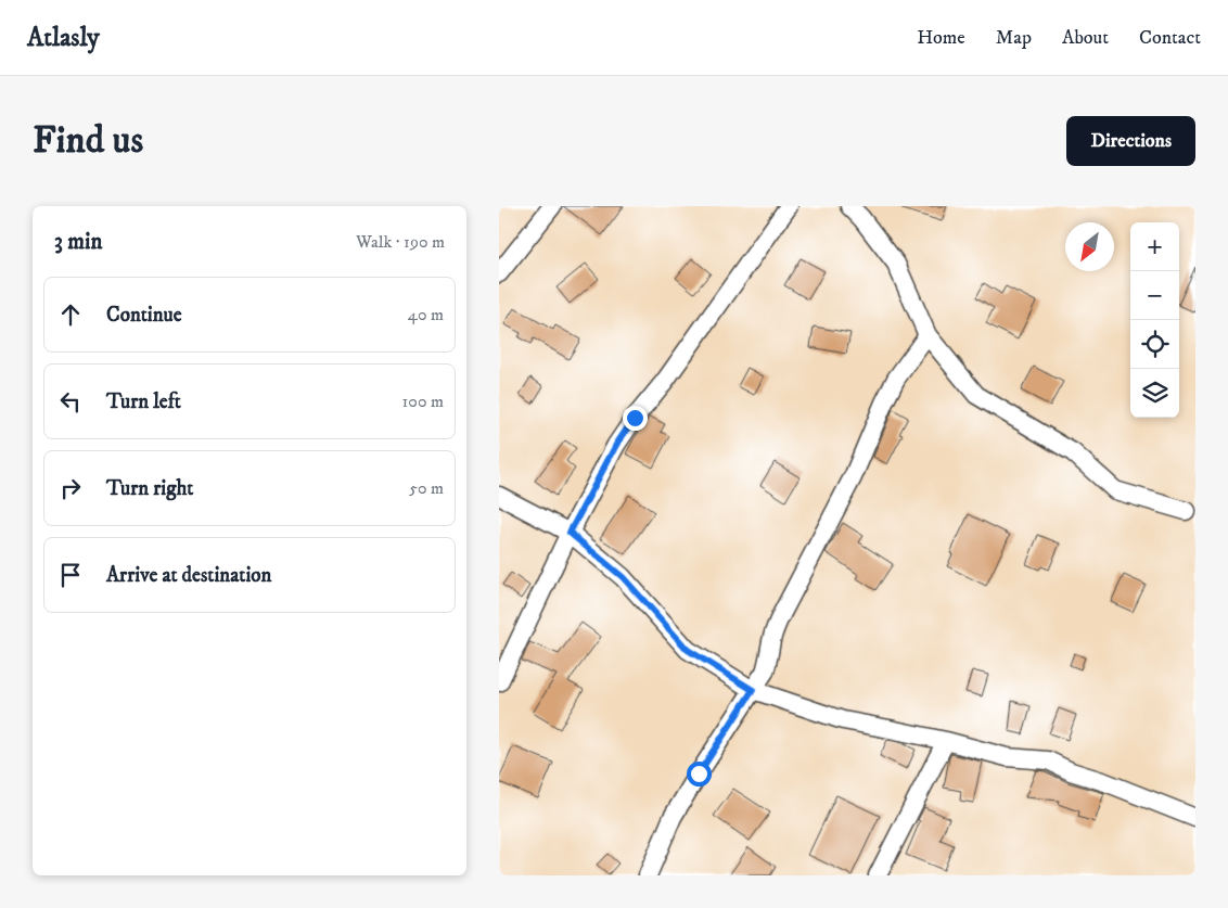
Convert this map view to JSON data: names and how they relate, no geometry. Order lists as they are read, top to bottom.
{
  "north": "bottom left",
  "page": {
    "header": "Atlasly",
    "nav": [
      "Home",
      "Map",
      "About",
      "Contact"
    ],
    "buttons": "Directions",
    "title": "Find us",
    "heading": ["3 min", "Walk · 190 m"],
    "map_buttons": ["+", "−"],
    "list": [
      ["Continue", "40 m"],
      ["Turn left", "100 m"],
      ["Turn right", "50 m"],
      "Arrive at destination"
    ]
  }
}
